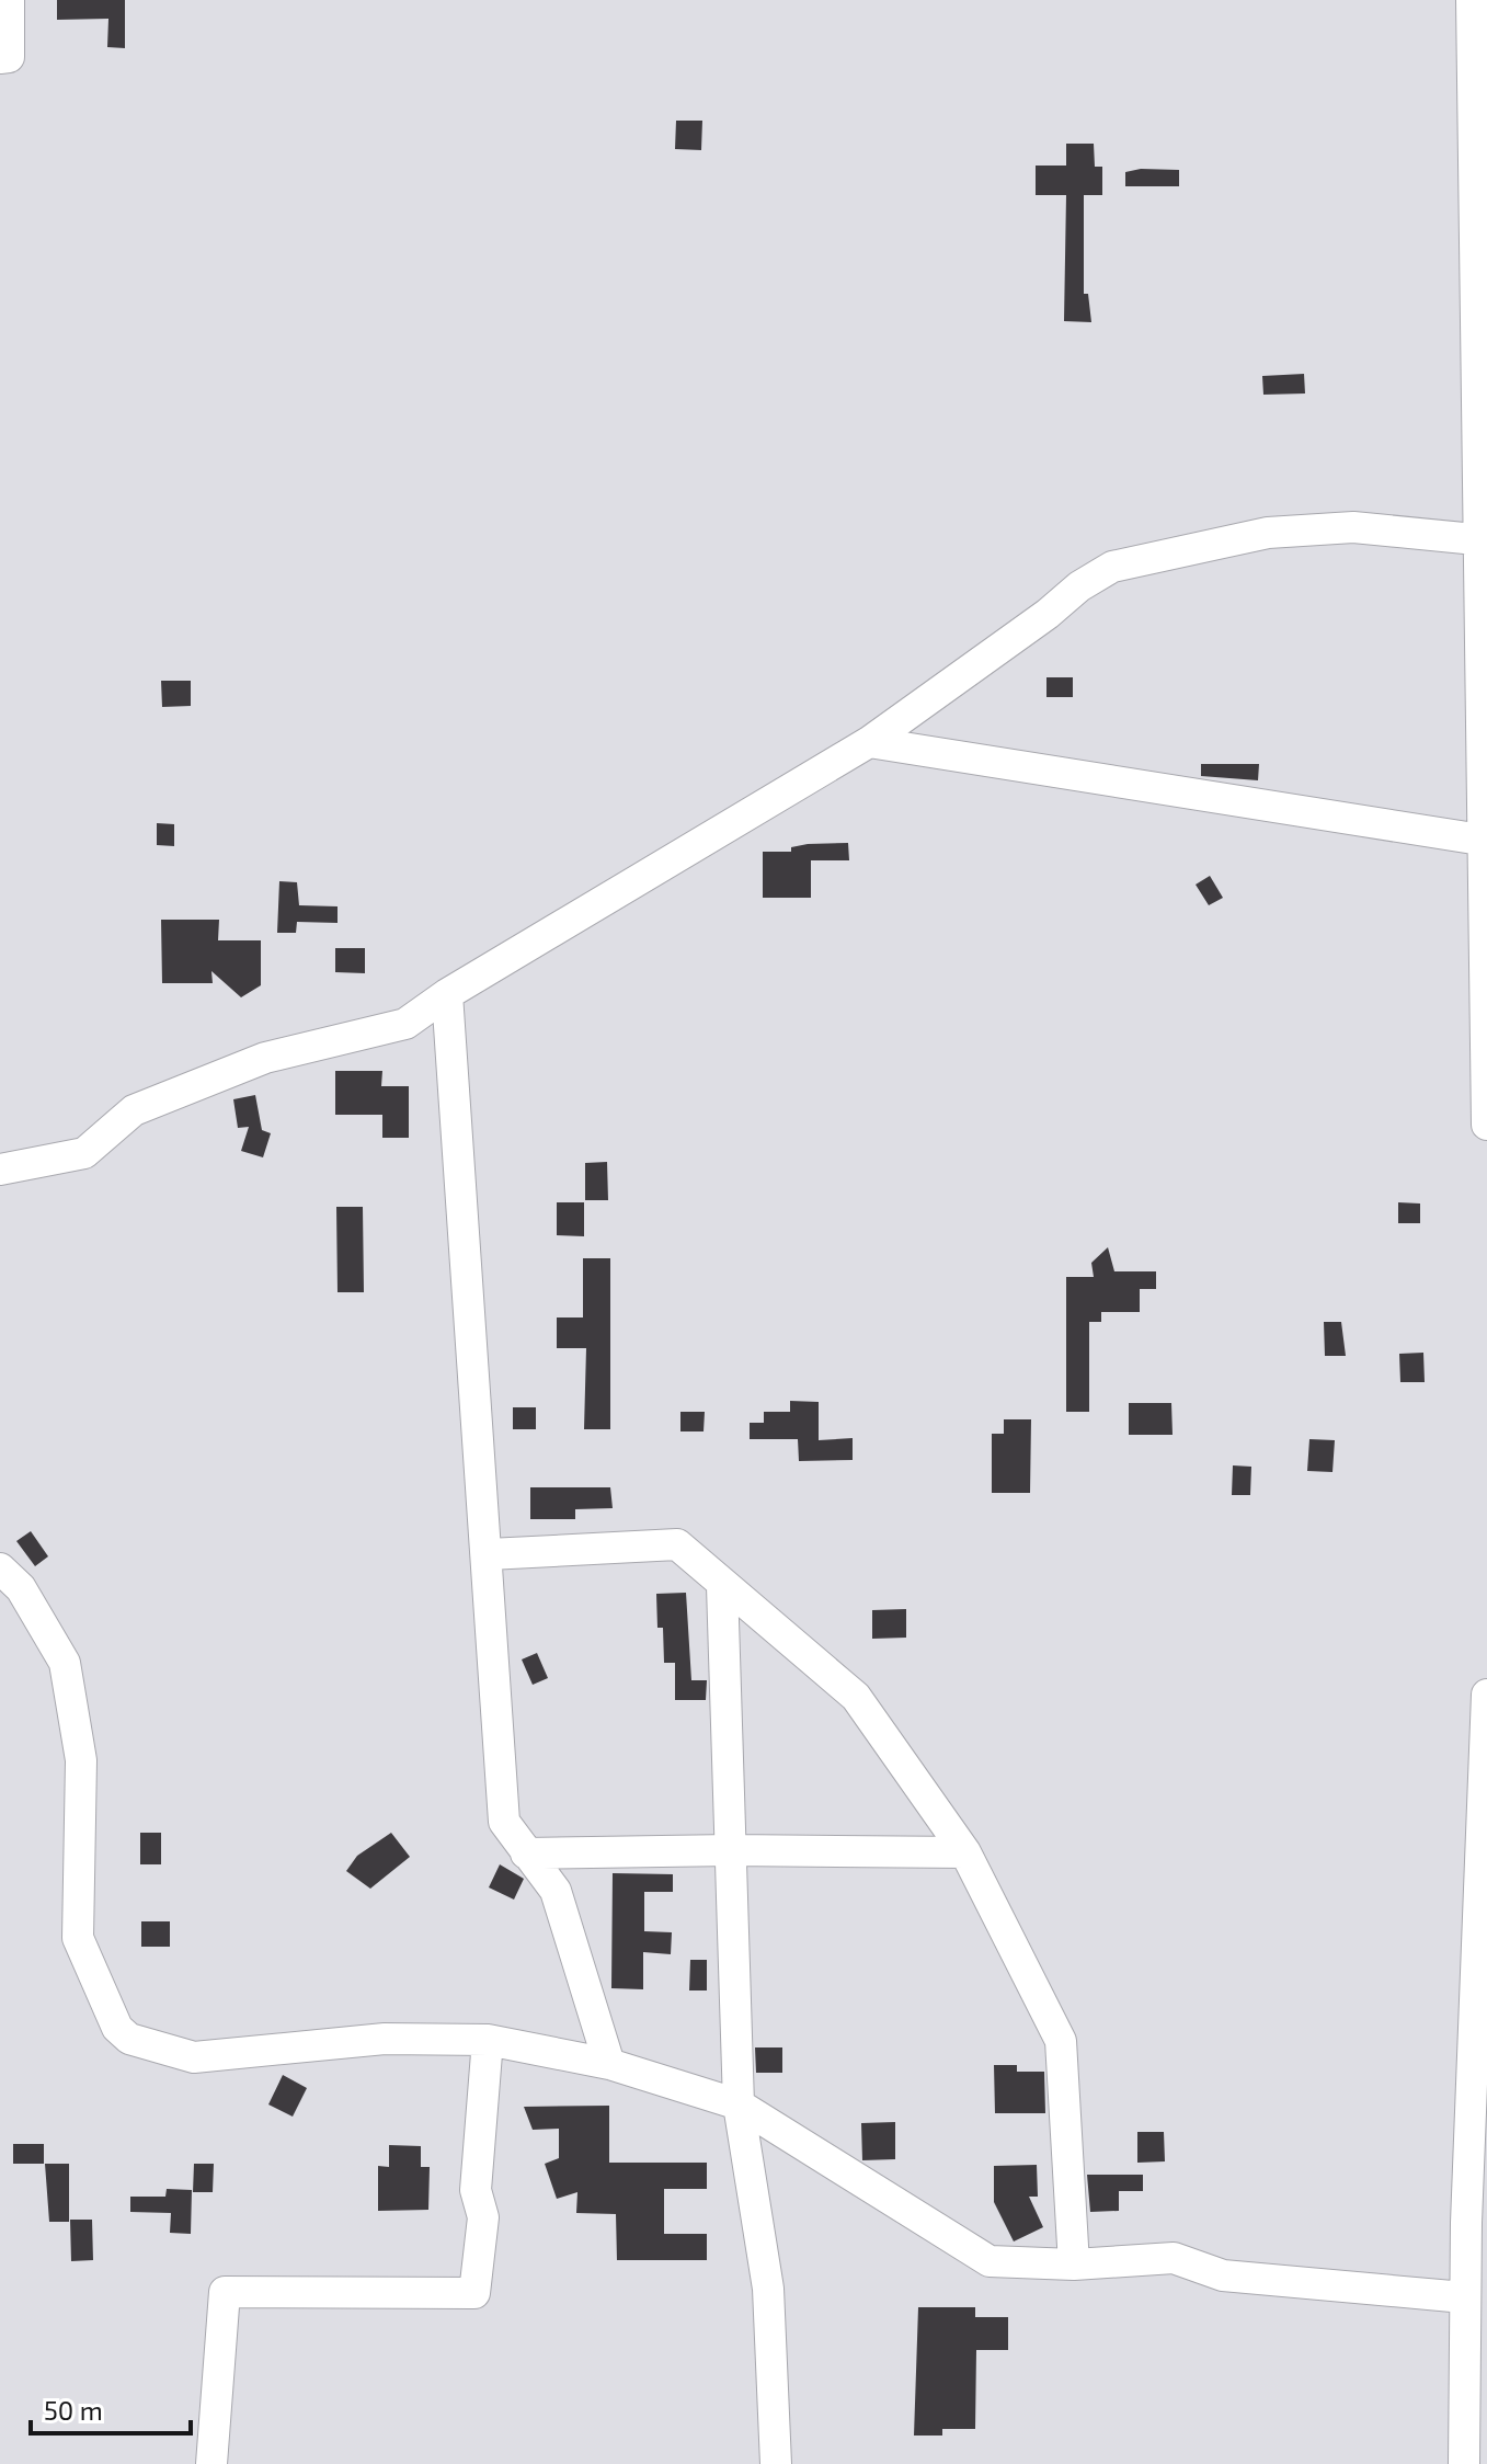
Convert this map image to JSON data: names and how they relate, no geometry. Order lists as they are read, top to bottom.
{
  "scale_bar": "50 m"
}
